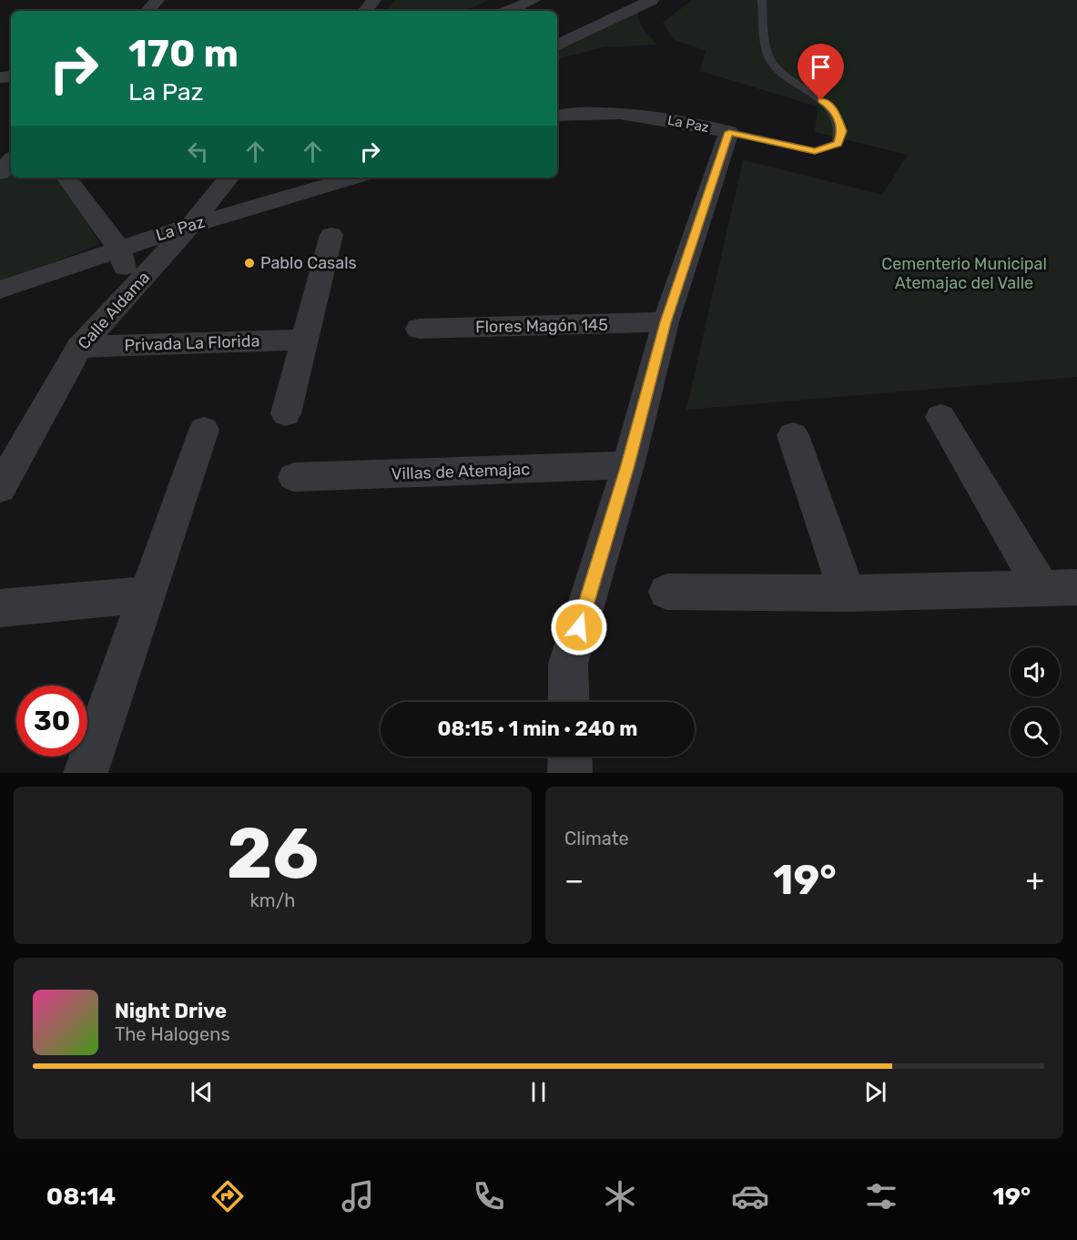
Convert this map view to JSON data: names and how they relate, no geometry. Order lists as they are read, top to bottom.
{
  "streets": {
    "street": [
      "La Paz",
      "Calle Aldama",
      "Flores Magón 145",
      "Privada La Florida",
      "Villas de Atemajac"
    ]
  },
  "crossings": [
    ["La Paz", "Calle Aldama"],
    ["Calle Aldama", "Privada La Florida"]
  ],
  "parks": ["Cementerio Municipal Atemajac del Valle"],
  "places": ["Pablo Casals"],
  "page": {
    "turn": ["170 m", "La Paz"],
    "limit": "30",
    "trip": "08:15 · 1 min · 240 m",
    "tile": [
      ["26", "km/h"],
      "Climate"
    ],
    "heat": ["−", "19°", "+"],
    "song": ["Night Drive", "The Halogens"],
    "tabs": ["08:14", "19°"]
  }
}
